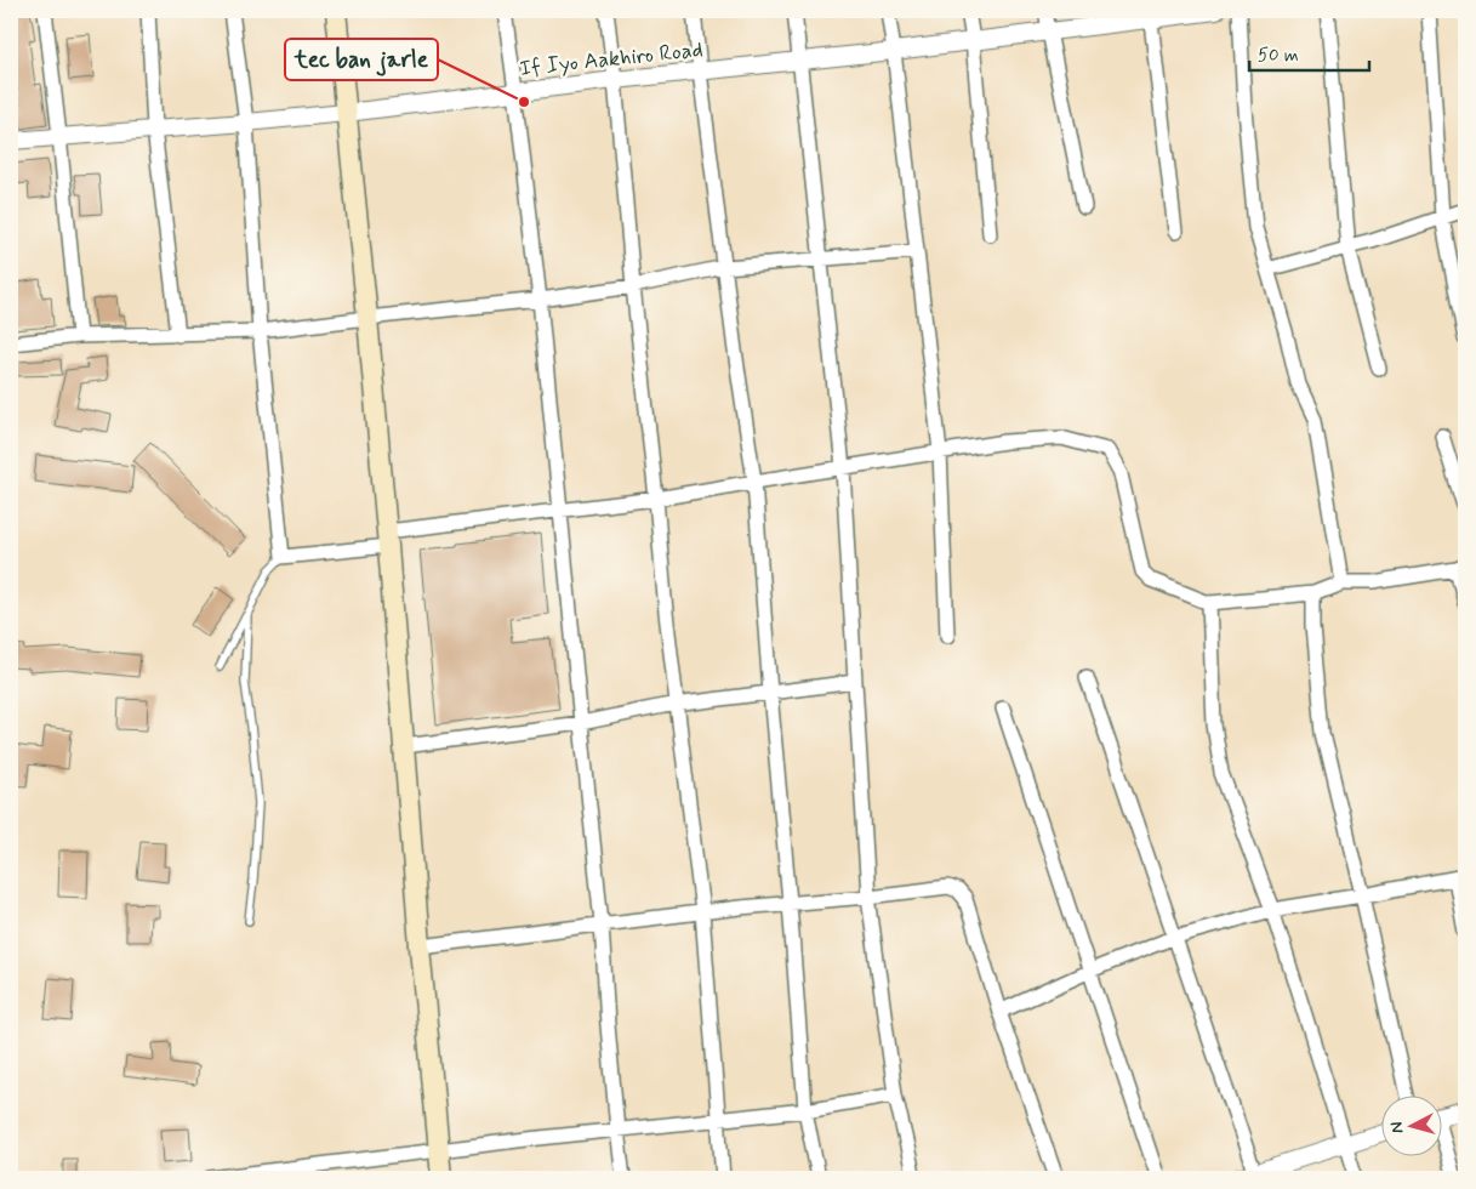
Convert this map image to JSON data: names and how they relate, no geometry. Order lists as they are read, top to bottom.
{
  "streets": {
    "street": ["If Iyo Aakhiro Road"]
  },
  "places": ["tec ban jarle"],
  "scale_bar": "50 m",
  "north": "left"
}
